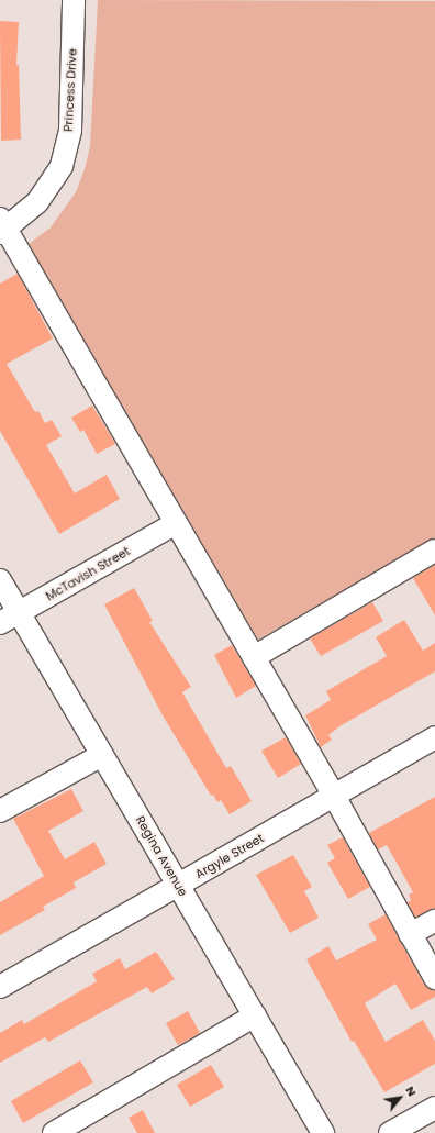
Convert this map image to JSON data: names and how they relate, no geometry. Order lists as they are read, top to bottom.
{
  "streets": {
    "street": [
      "Princess Drive",
      "McTavish Street",
      "Regina Avenue",
      "Argyle Street"
    ]
  },
  "crossings": [
    ["McTavish Street", "Regina Avenue"],
    ["Regina Avenue", "Argyle Street"]
  ],
  "north": "top right"
}
